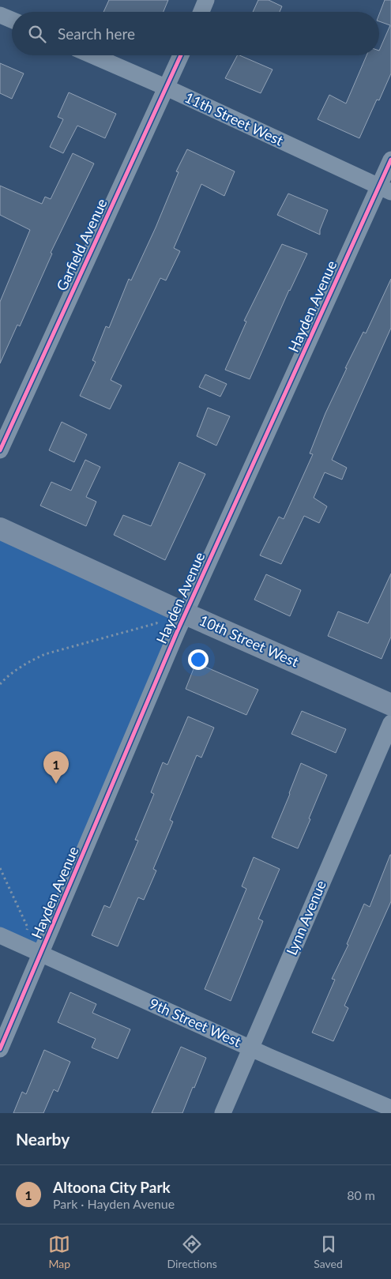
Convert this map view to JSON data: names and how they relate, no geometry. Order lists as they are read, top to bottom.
{
  "streets": {
    "street": [
      "11th Street West",
      "Garfield Avenue",
      "Hayden Avenue",
      "10th Street West",
      "Lynn Avenue",
      "9th Street West"
    ]
  },
  "crossings": [
    ["11th Street West", "Garfield Avenue"],
    ["11th Street West", "Hayden Avenue"],
    ["Hayden Avenue", "10th Street West"],
    ["Hayden Avenue", "9th Street West"],
    ["Lynn Avenue", "9th Street West"]
  ],
  "page": {
    "search": "Search here",
    "pins": "1",
    "heading": "Nearby",
    "list": [
      {
        "mark": "1",
        "name": "Altoona City Park",
        "note": "Park · Hayden Avenue",
        "value": "80 m"
      }
    ],
    "nav": ["Map", "Directions", "Saved"]
  }
}
